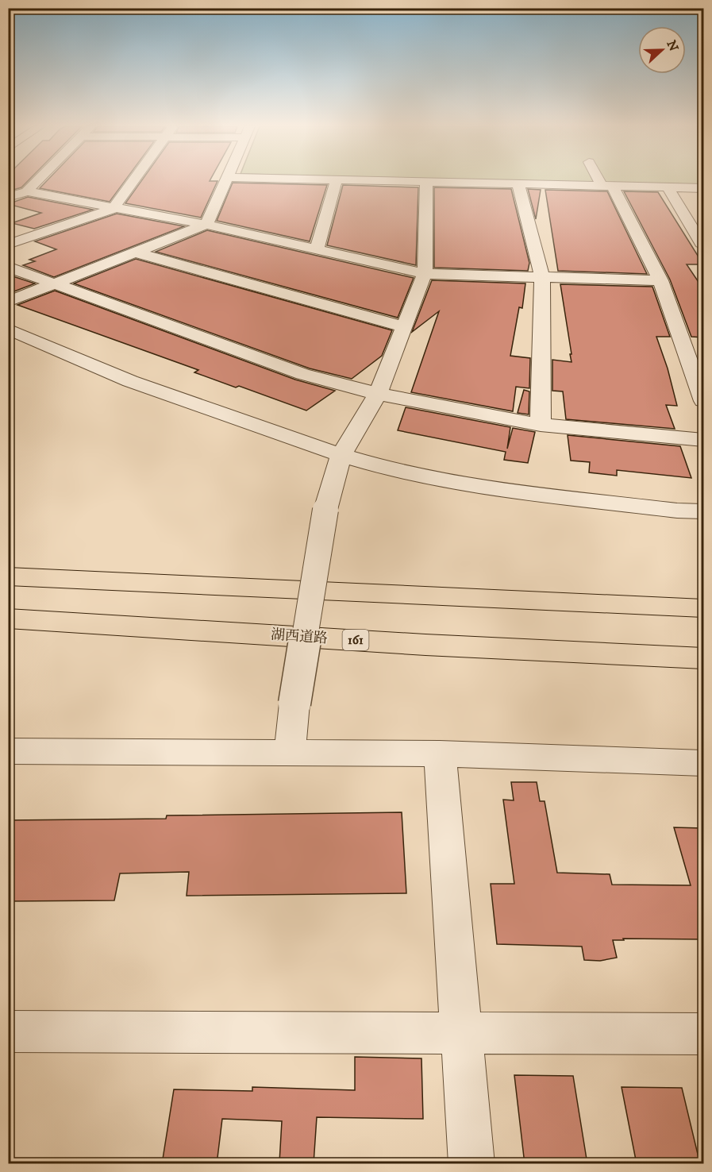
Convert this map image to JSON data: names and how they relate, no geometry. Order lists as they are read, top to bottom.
{
  "streets": {
    "main road": ["湖西道路", "161"]
  },
  "north": "right"
}
